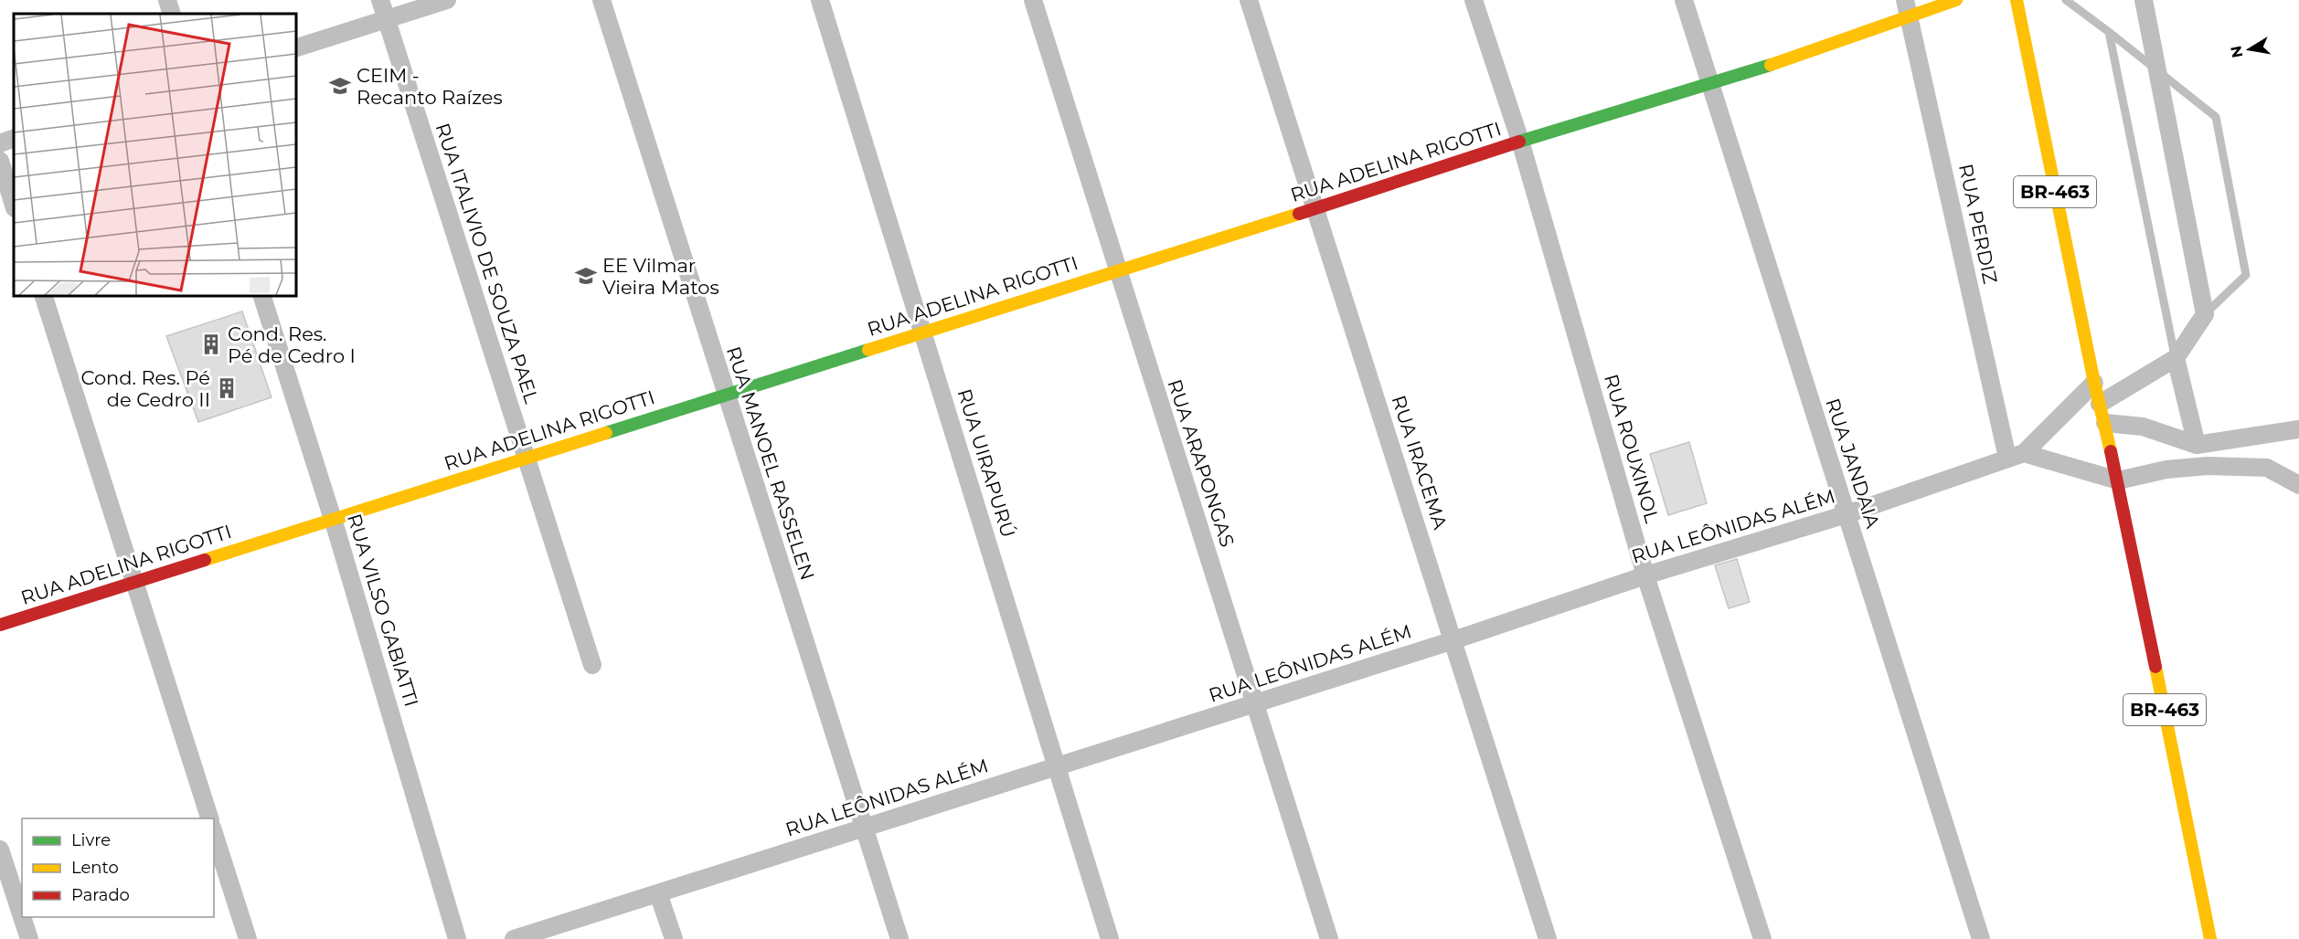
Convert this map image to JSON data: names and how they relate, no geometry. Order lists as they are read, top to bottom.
{
  "streets": {
    "main road": ["RUA ADELINA RIGOTTI", "BR-463"],
    "street": [
      "RUA PERDIZ",
      "RUA ITALIVIO DE SOUZA PAEL",
      "RUA ROUXINOL",
      "RUA IRACEMA",
      "RUA MANOEL RASSELEN",
      "RUA UIRAPURÚ",
      "RUA ARAPONGAS",
      "RUA JANDAIA",
      "RUA LEÔNIDAS ALÉM",
      "RUA VILSO GABIATTI"
    ]
  },
  "crossings": [
    ["RUA ADELINA RIGOTTI", "RUA PERDIZ"],
    ["RUA ADELINA RIGOTTI", "RUA ITALIVIO DE SOUZA PAEL"],
    ["RUA ADELINA RIGOTTI", "RUA ROUXINOL"],
    ["RUA ADELINA RIGOTTI", "RUA IRACEMA"],
    ["RUA ADELINA RIGOTTI", "RUA MANOEL RASSELEN"],
    ["RUA ADELINA RIGOTTI", "RUA UIRAPURÚ"],
    ["RUA ADELINA RIGOTTI", "RUA ARAPONGAS"],
    ["RUA ADELINA RIGOTTI", "RUA JANDAIA"],
    ["RUA ADELINA RIGOTTI", "RUA VILSO GABIATTI"],
    ["RUA PERDIZ", "RUA LEÔNIDAS ALÉM"],
    ["RUA ROUXINOL", "RUA LEÔNIDAS ALÉM"],
    ["RUA IRACEMA", "RUA LEÔNIDAS ALÉM"],
    ["RUA MANOEL RASSELEN", "RUA LEÔNIDAS ALÉM"],
    ["RUA UIRAPURÚ", "RUA LEÔNIDAS ALÉM"],
    ["RUA ARAPONGAS", "RUA LEÔNIDAS ALÉM"],
    ["RUA JANDAIA", "RUA LEÔNIDAS ALÉM"]
  ],
  "places": {
    "school or university": ["CEIM - Recanto Raízes", "EE Vilmar Vieira Matos"],
    "building": ["Cond. Res. Pé de Cedro I", "Cond. Res. Pé de Cedro II"]
  },
  "legend": ["Livre", "Lento", "Parado"],
  "north": "left"
}
